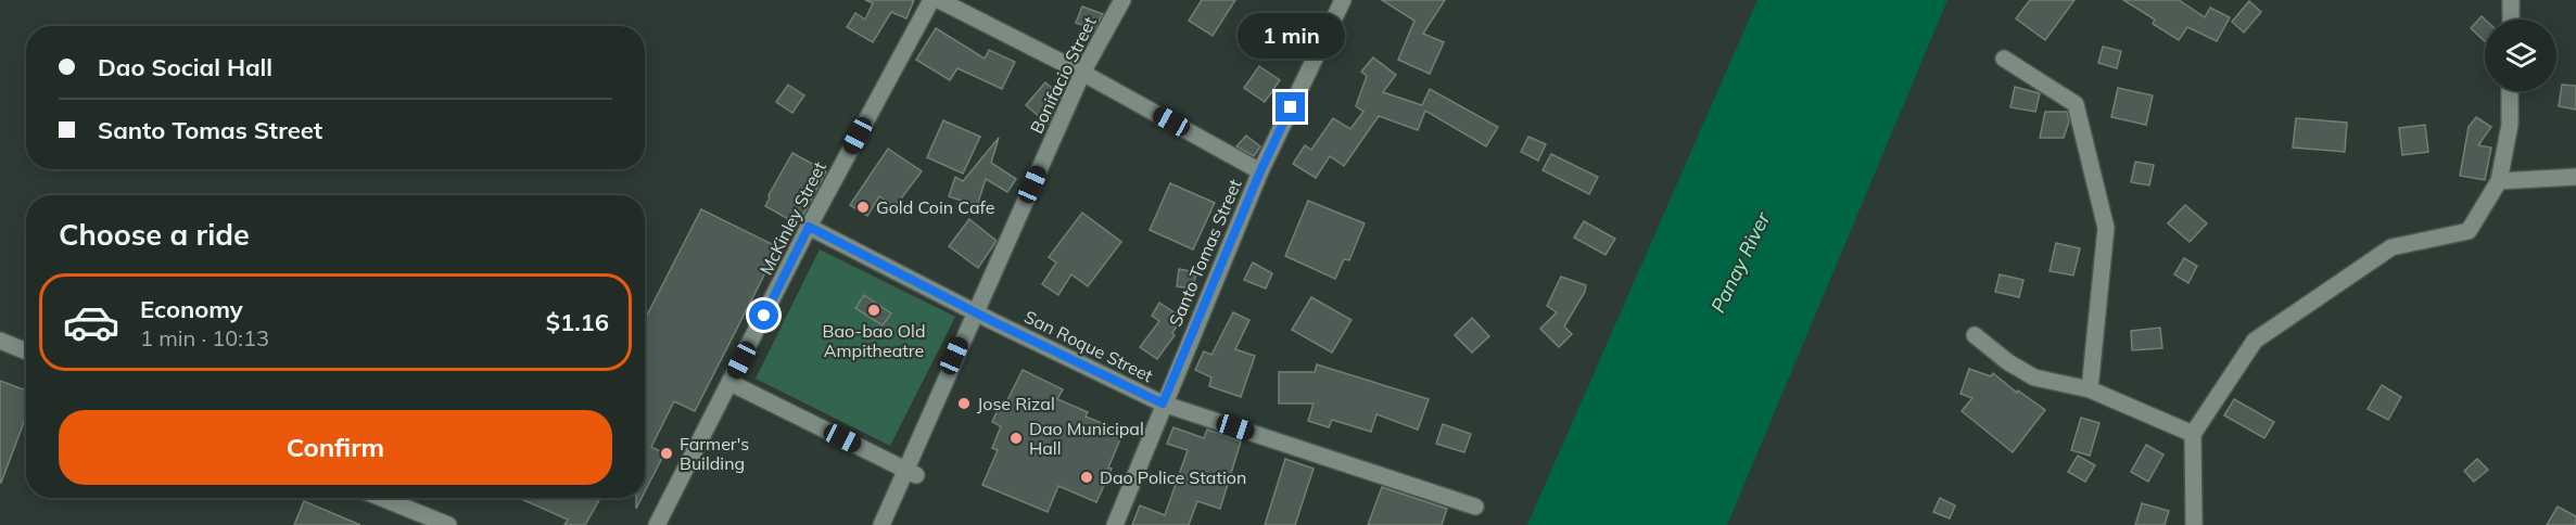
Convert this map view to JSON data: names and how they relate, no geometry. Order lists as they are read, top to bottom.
{
  "streets": {
    "street": [
      "Bonifacio Street",
      "McKinley Street",
      "Santo Tomas Street",
      "San Roque Street"
    ]
  },
  "crossings": [
    ["Bonifacio Street", "San Roque Street"],
    ["McKinley Street", "San Roque Street"],
    ["Santo Tomas Street", "San Roque Street"]
  ],
  "water": ["Panay River"],
  "places": [
    "Gold Coin Cafe",
    "Bao-bao Old Ampitheatre",
    "Jose Rizal",
    "Dao Municipal Hall",
    "Farmer's Building",
    "Dao Police Station"
  ],
  "page": {
    "bubble": "1 min",
    "banner": ["Dao Social Hall", "Santo Tomas Street"],
    "heading": "Choose a ride",
    "list": [
      {
        "name": "Economy",
        "note": "1 min · 10:13",
        "value": "$1.16"
      }
    ],
    "buttons": "Confirm"
  }
}
